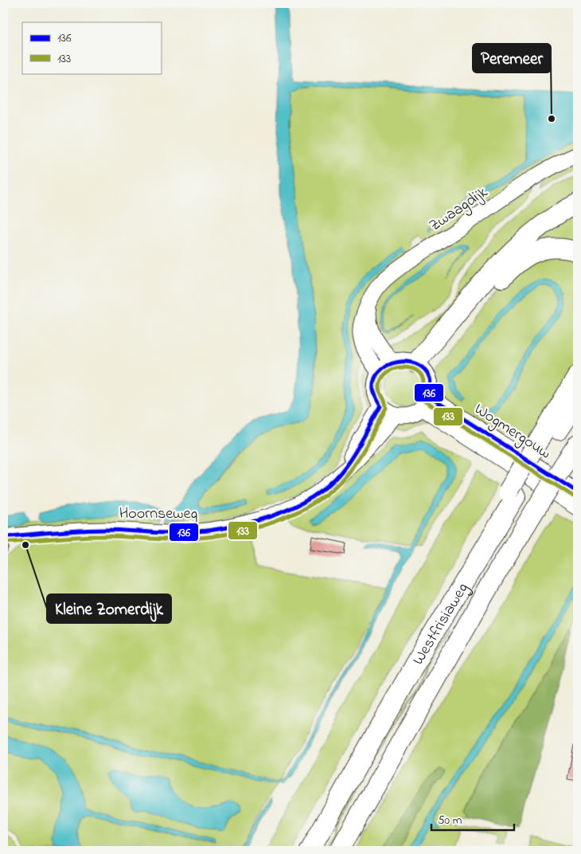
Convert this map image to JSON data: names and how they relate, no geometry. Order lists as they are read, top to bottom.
{
  "streets": {
    "highway": ["Westfrisiaweg"],
    "street": ["Zwaagdijk", "Wogmergouw", "Hoornseweg"]
  },
  "crossings": [
    ["Zwaagdijk", "Wogmergouw"],
    ["Zwaagdijk", "Hoornseweg"],
    ["Wogmergouw", "Hoornseweg"]
  ],
  "places": ["Peremeer", "Kleine Zomerdijk"],
  "lines": ["transit line 136", "transit line 133"],
  "legend": ["136", "133"],
  "scale_bar": "50 m"
}
